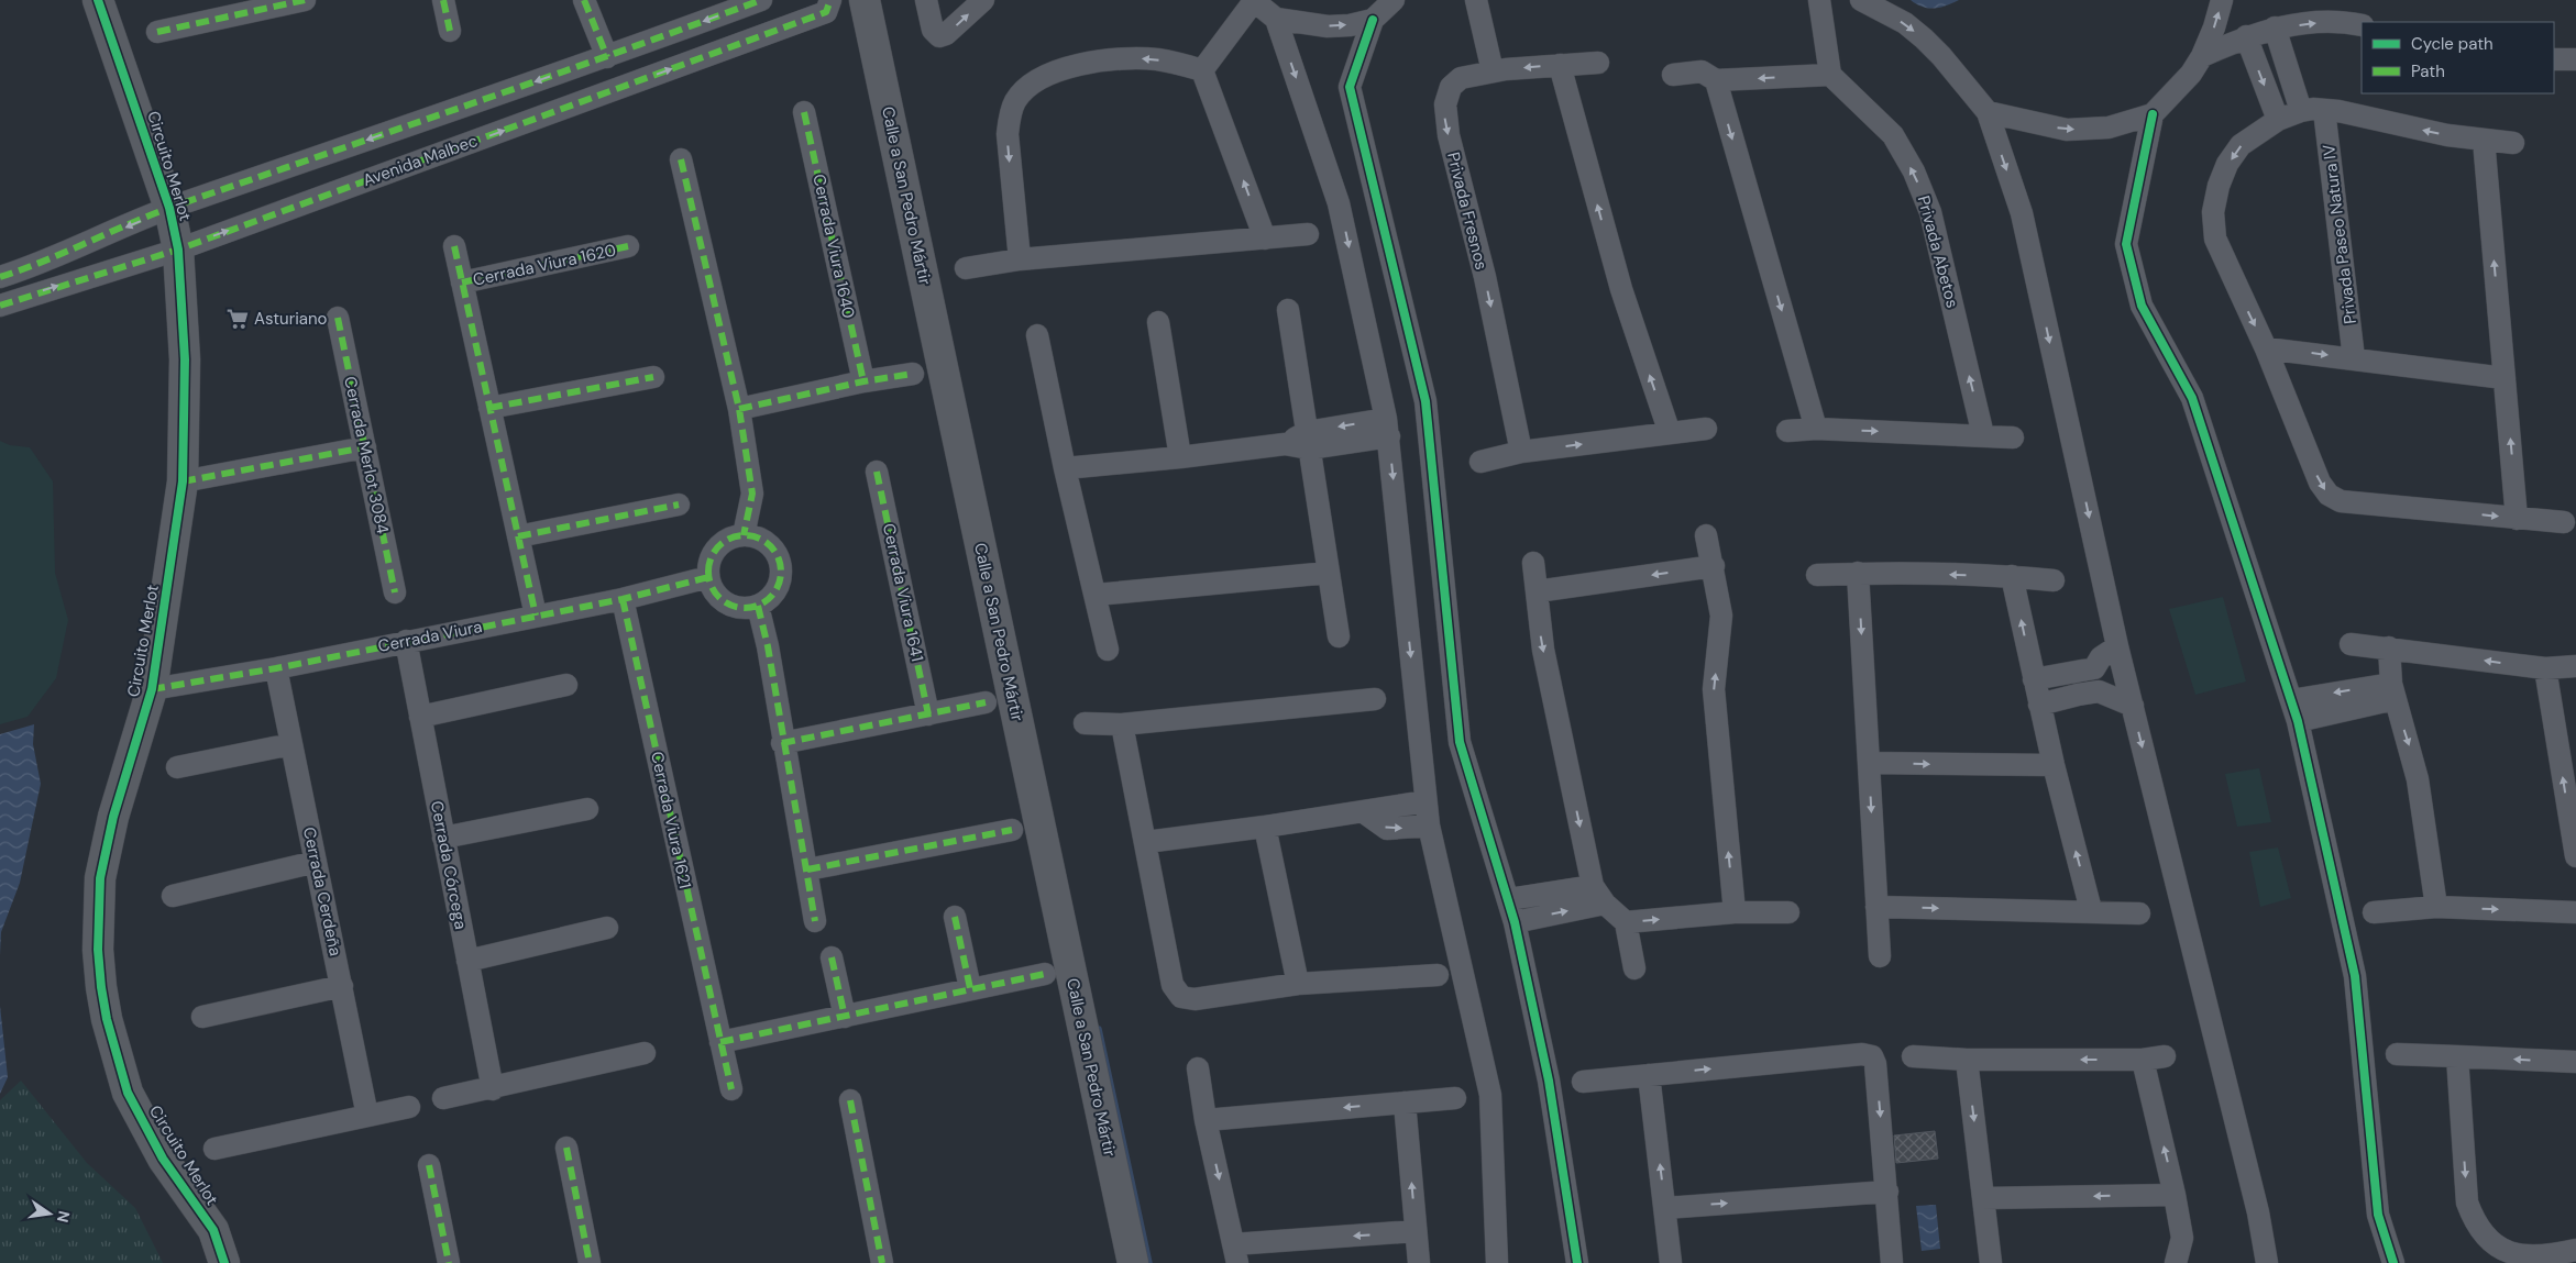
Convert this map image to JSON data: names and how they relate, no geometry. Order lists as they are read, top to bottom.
{
  "streets": {
    "street": [
      "Avenida Malbec",
      "Circuito Merlot",
      "Calle a San Pedro Mártir",
      "Privada Fresnos",
      "Privada Paseo Natura IV",
      "Cerrada Viura 1640",
      "Privada Abetos",
      "Cerrada Viura 1620",
      "Cerrada Merlot 3084",
      "Cerrada Viura 1641",
      "Cerrada Viura",
      "Cerrada Viura 1621",
      "Cerrada Córcega",
      "Cerrada Cerdeña"
    ]
  },
  "crossings": [
    ["Avenida Malbec", "Circuito Merlot"],
    ["Circuito Merlot", "Cerrada Viura"],
    ["Cerrada Viura 1620", "Cerrada Viura"],
    ["Cerrada Viura", "Cerrada Viura 1621"],
    ["Cerrada Viura", "Cerrada Córcega"],
    ["Cerrada Viura", "Cerrada Cerdeña"]
  ],
  "places": {
    "supermarket": ["Asturiano"]
  },
  "legend": ["Cycle path", "Path"],
  "north": "right"
}
